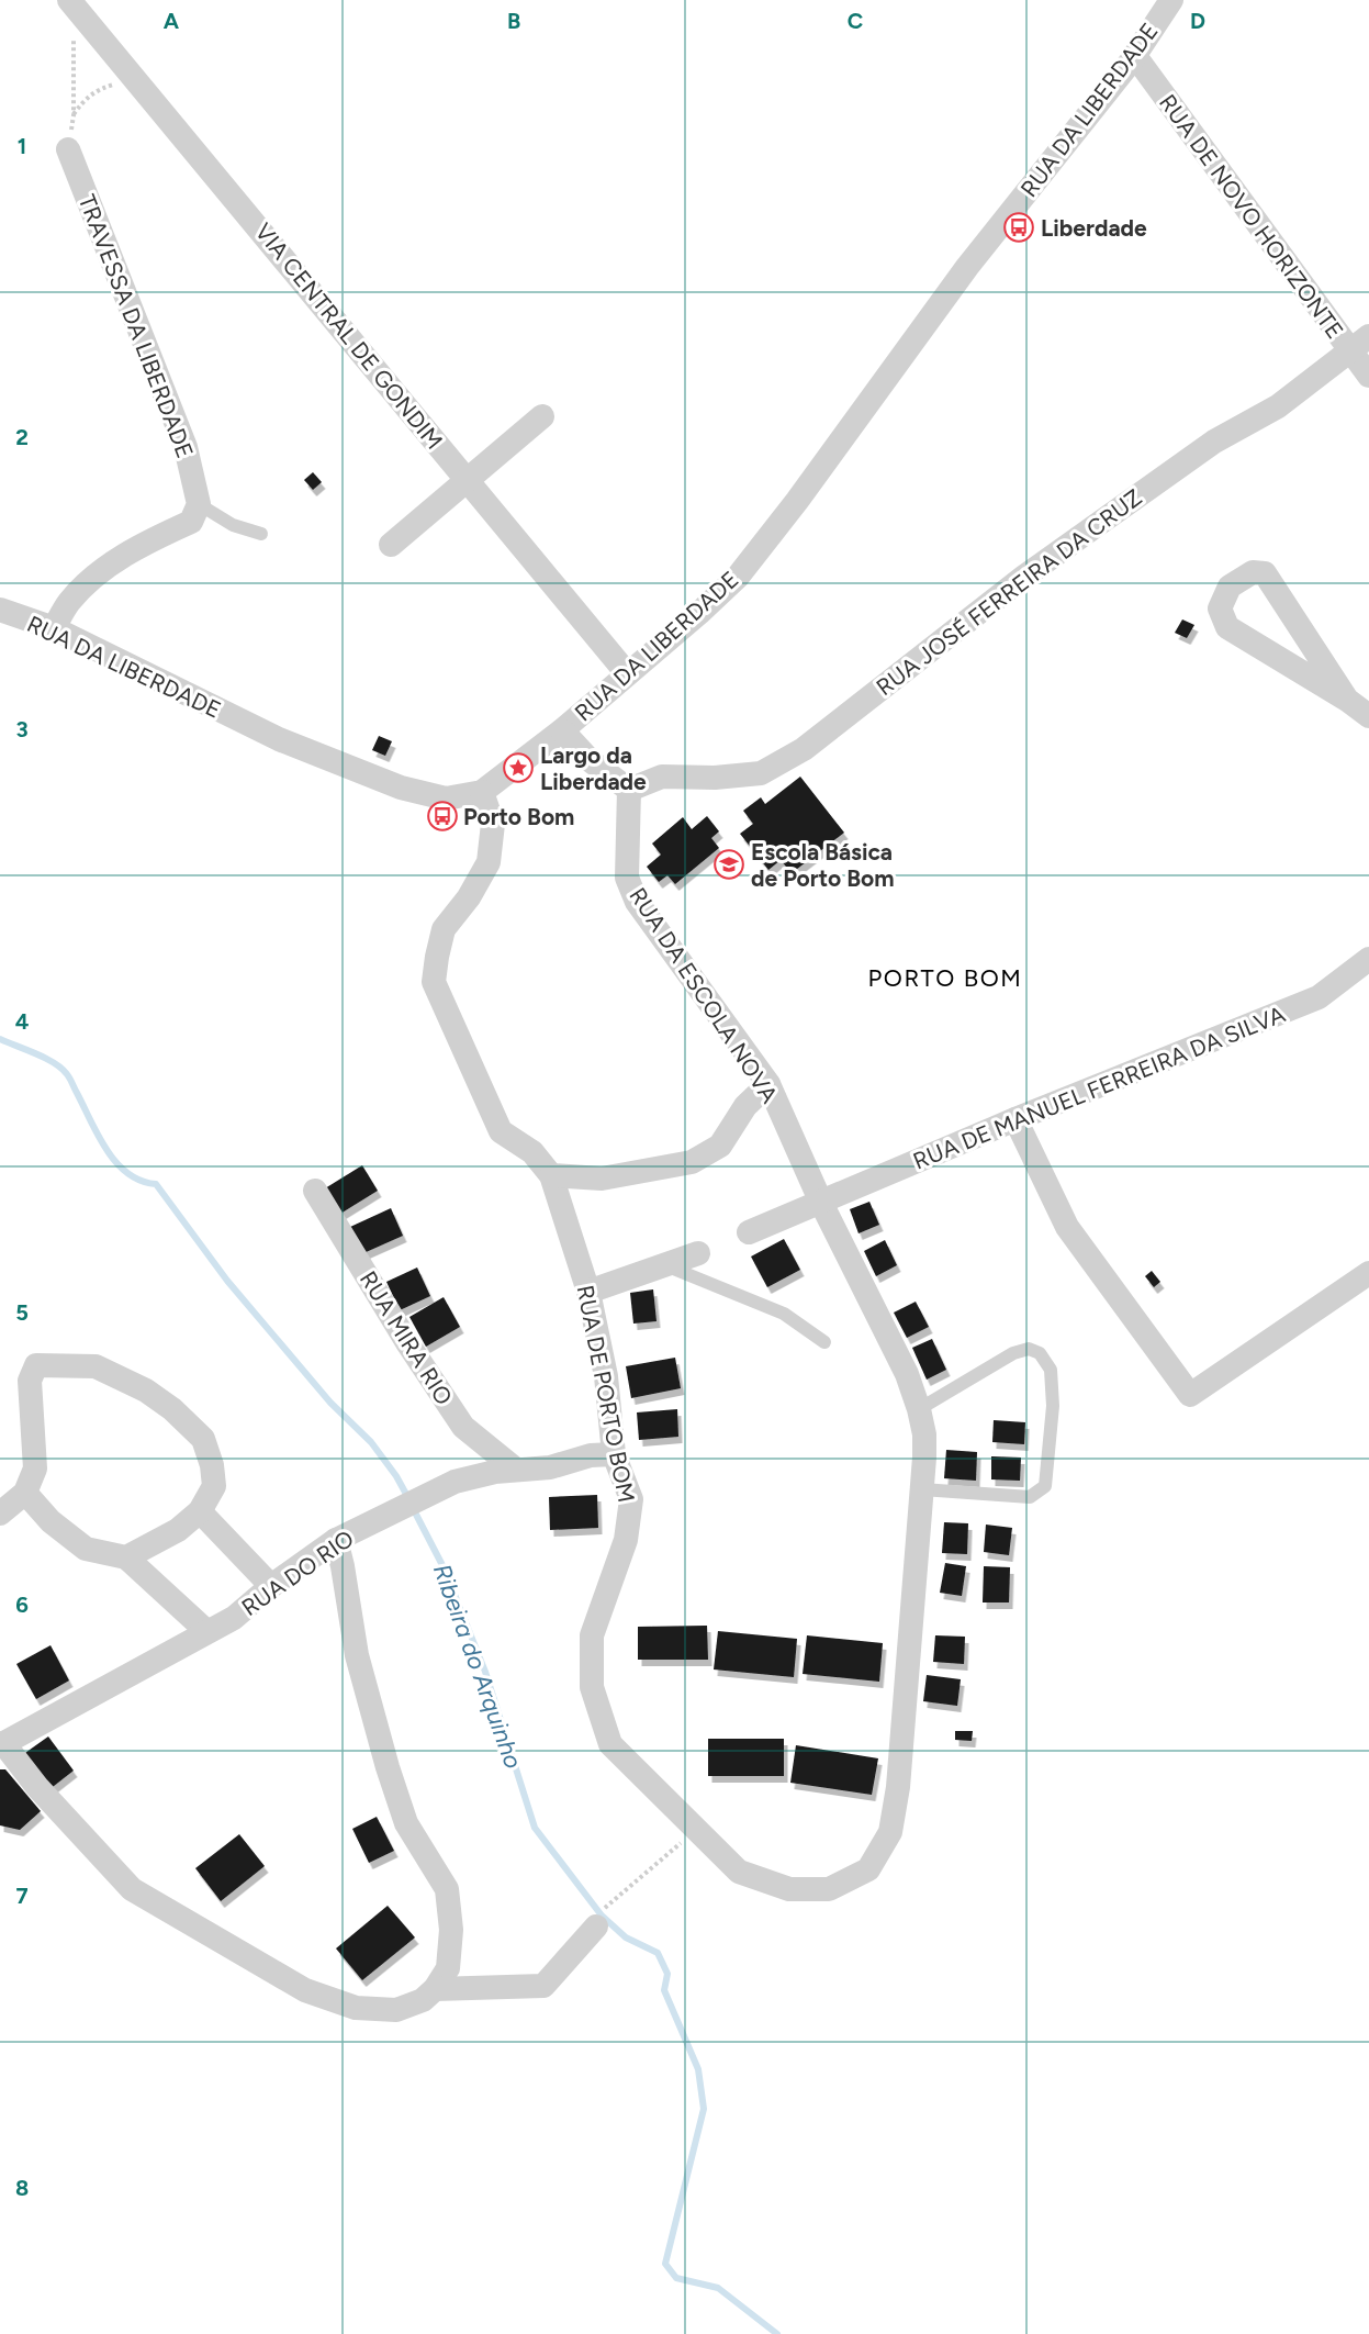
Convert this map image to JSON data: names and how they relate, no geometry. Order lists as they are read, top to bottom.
{
  "streets": {
    "street": [
      "RUA DA LIBERDADE",
      "RUA DE NOVO HORIZONTE",
      "TRAVESSA DA LIBERDADE",
      "VIA CENTRAL DE GONDIM",
      "RUA JOSÉ FERREIRA DA CRUZ",
      "RUA DA ESCOLA NOVA",
      "RUA DE MANUEL FERREIRA DA SILVA",
      "RUA MIRA RIO",
      "RUA DE PORTO BOM",
      "RUA DO RIO"
    ]
  },
  "crossings": [
    ["RUA DA LIBERDADE", "RUA DE NOVO HORIZONTE"],
    ["RUA DA LIBERDADE", "VIA CENTRAL DE GONDIM"],
    ["RUA DA LIBERDADE", "RUA DE PORTO BOM"],
    ["RUA DE NOVO HORIZONTE", "RUA JOSÉ FERREIRA DA CRUZ"],
    ["RUA JOSÉ FERREIRA DA CRUZ", "RUA DA ESCOLA NOVA"],
    ["RUA DA ESCOLA NOVA", "RUA DE MANUEL FERREIRA DA SILVA"],
    ["RUA DA ESCOLA NOVA", "RUA DE PORTO BOM"],
    ["RUA DE MANUEL FERREIRA DA SILVA", "RUA DE PORTO BOM"],
    ["RUA MIRA RIO", "RUA DO RIO"],
    ["RUA DE PORTO BOM", "RUA DO RIO"]
  ],
  "districts": ["PORTO BOM"],
  "water": ["Ribeira do Arquinho"],
  "places": {
    "bus stop": ["Liberdade", "Porto Bom"],
    "place": ["Largo da Liberdade"],
    "school or university": ["Escola Básica de Porto Bom"]
  },
  "grid": {
    "columns": [
      "A",
      "B",
      "C",
      "D"
    ],
    "rows": [
      "1",
      "2",
      "3",
      "4",
      "5",
      "6",
      "7",
      "8"
    ]
  }
}
